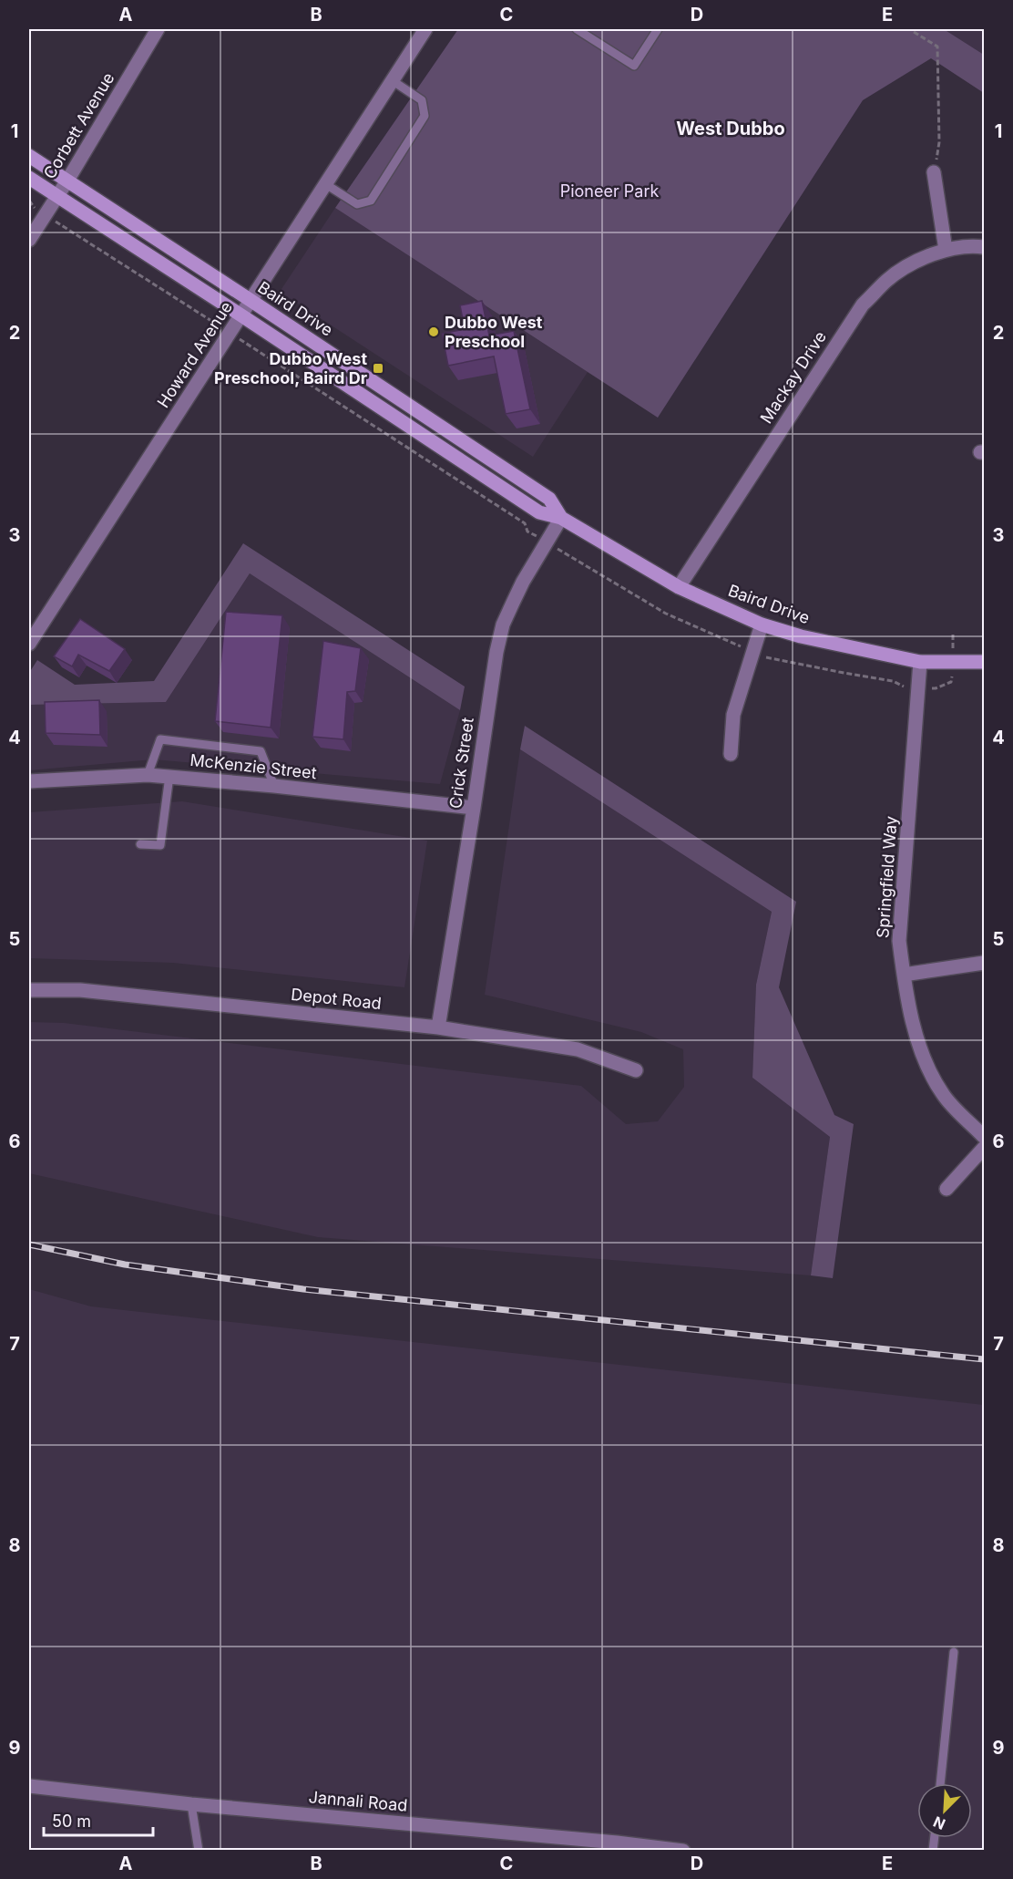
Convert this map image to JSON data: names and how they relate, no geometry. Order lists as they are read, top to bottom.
{
  "streets": {
    "street": [
      "Corbett Avenue",
      "Baird Drive",
      "Howard Avenue",
      "Mackay Drive",
      "Crick Street",
      "McKenzie Street",
      "Springfield Way",
      "Depot Road",
      "Jannali Road"
    ]
  },
  "crossings": [
    ["Corbett Avenue", "Baird Drive"],
    ["Baird Drive", "Howard Avenue"],
    ["Baird Drive", "Mackay Drive"],
    ["Baird Drive", "Crick Street"],
    ["Baird Drive", "Springfield Way"],
    ["Crick Street", "McKenzie Street"],
    ["Crick Street", "Depot Road"]
  ],
  "districts": ["West Dubbo"],
  "parks": ["Pioneer Park"],
  "places": {
    "other": ["Dubbo West Preschool"],
    "transit": ["Dubbo West Preschool, Baird Dr"]
  },
  "scale_bar": "50 m",
  "north": "bottom left",
  "grid": {
    "columns": [
      "A",
      "B",
      "C",
      "D",
      "E"
    ],
    "rows": [
      "1",
      "2",
      "3",
      "4",
      "5",
      "6",
      "7",
      "8",
      "9"
    ]
  }
}
